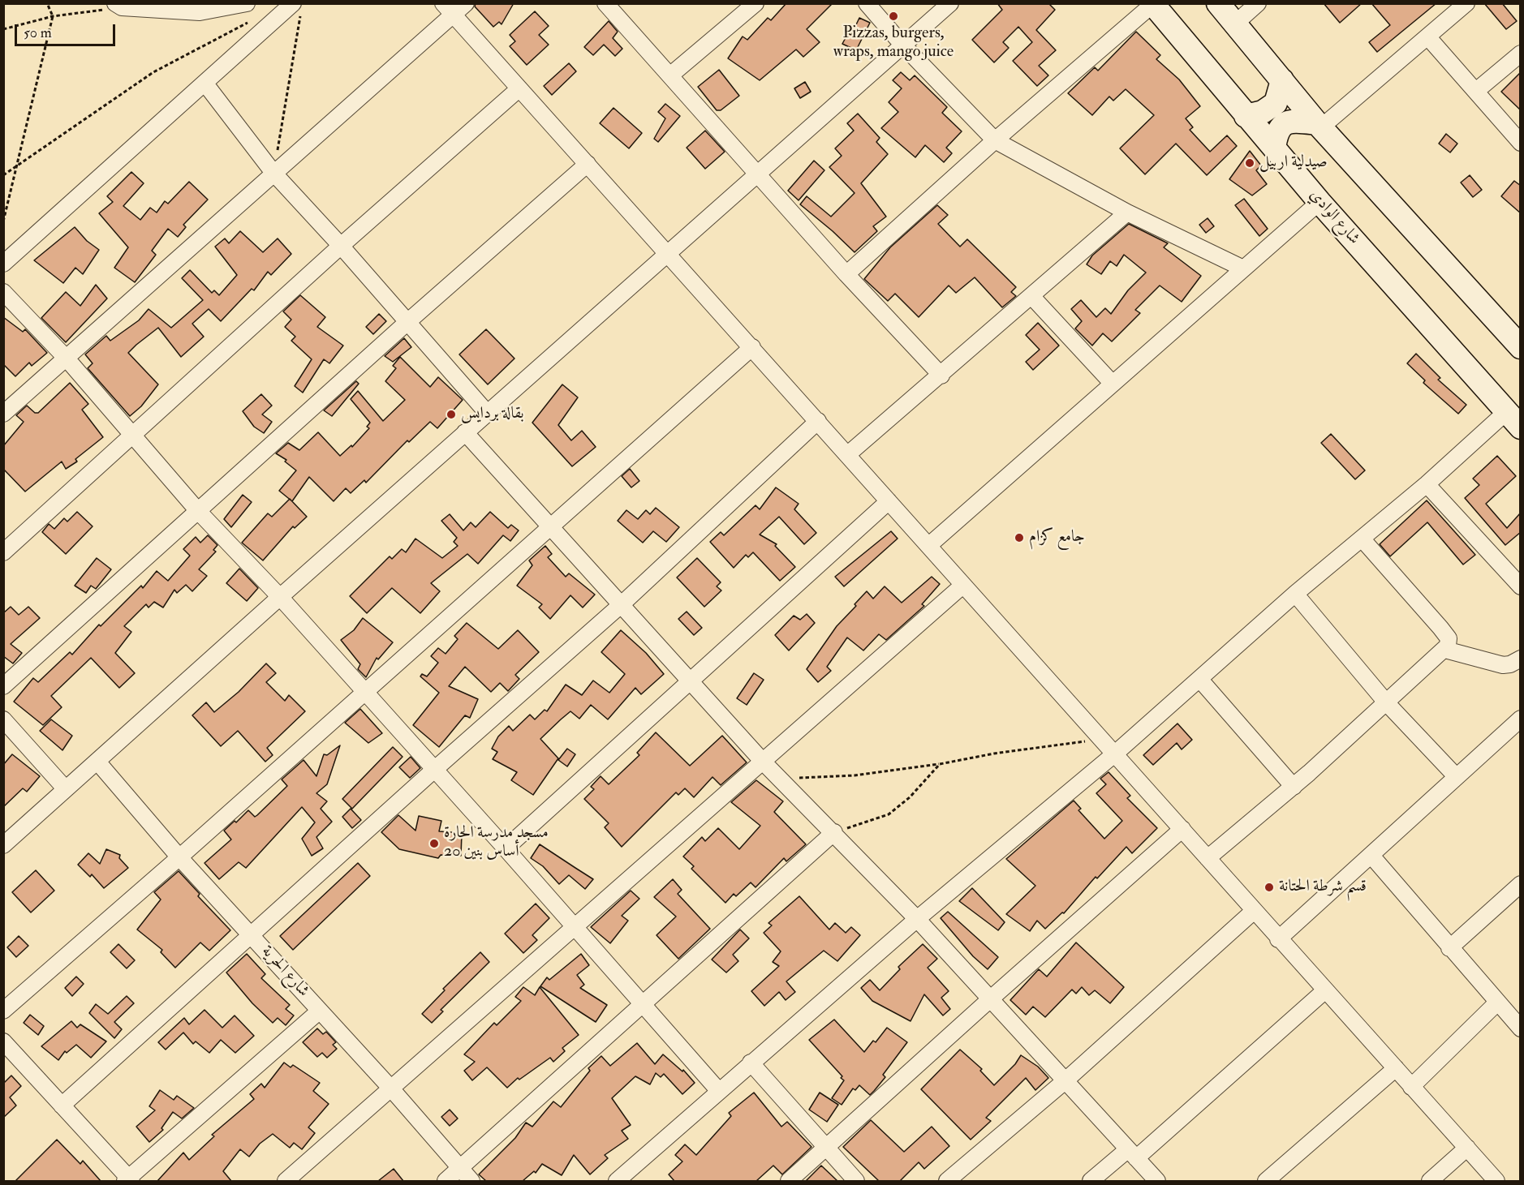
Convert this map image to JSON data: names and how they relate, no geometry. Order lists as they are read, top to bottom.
{
  "streets": {
    "main road": ["شارع الوادي"],
    "street": ["شارع الحرية"]
  },
  "places": [
    "Pizzas, burgers, wraps, mango juice",
    "صيدلية اربيل",
    "بقالة بردايس",
    "جامع كزام",
    "مسجد مدرسة الحارة 20 أساس بنين",
    "قسم شرطة الحتانة"
  ],
  "scale_bar": "50 m"
}
